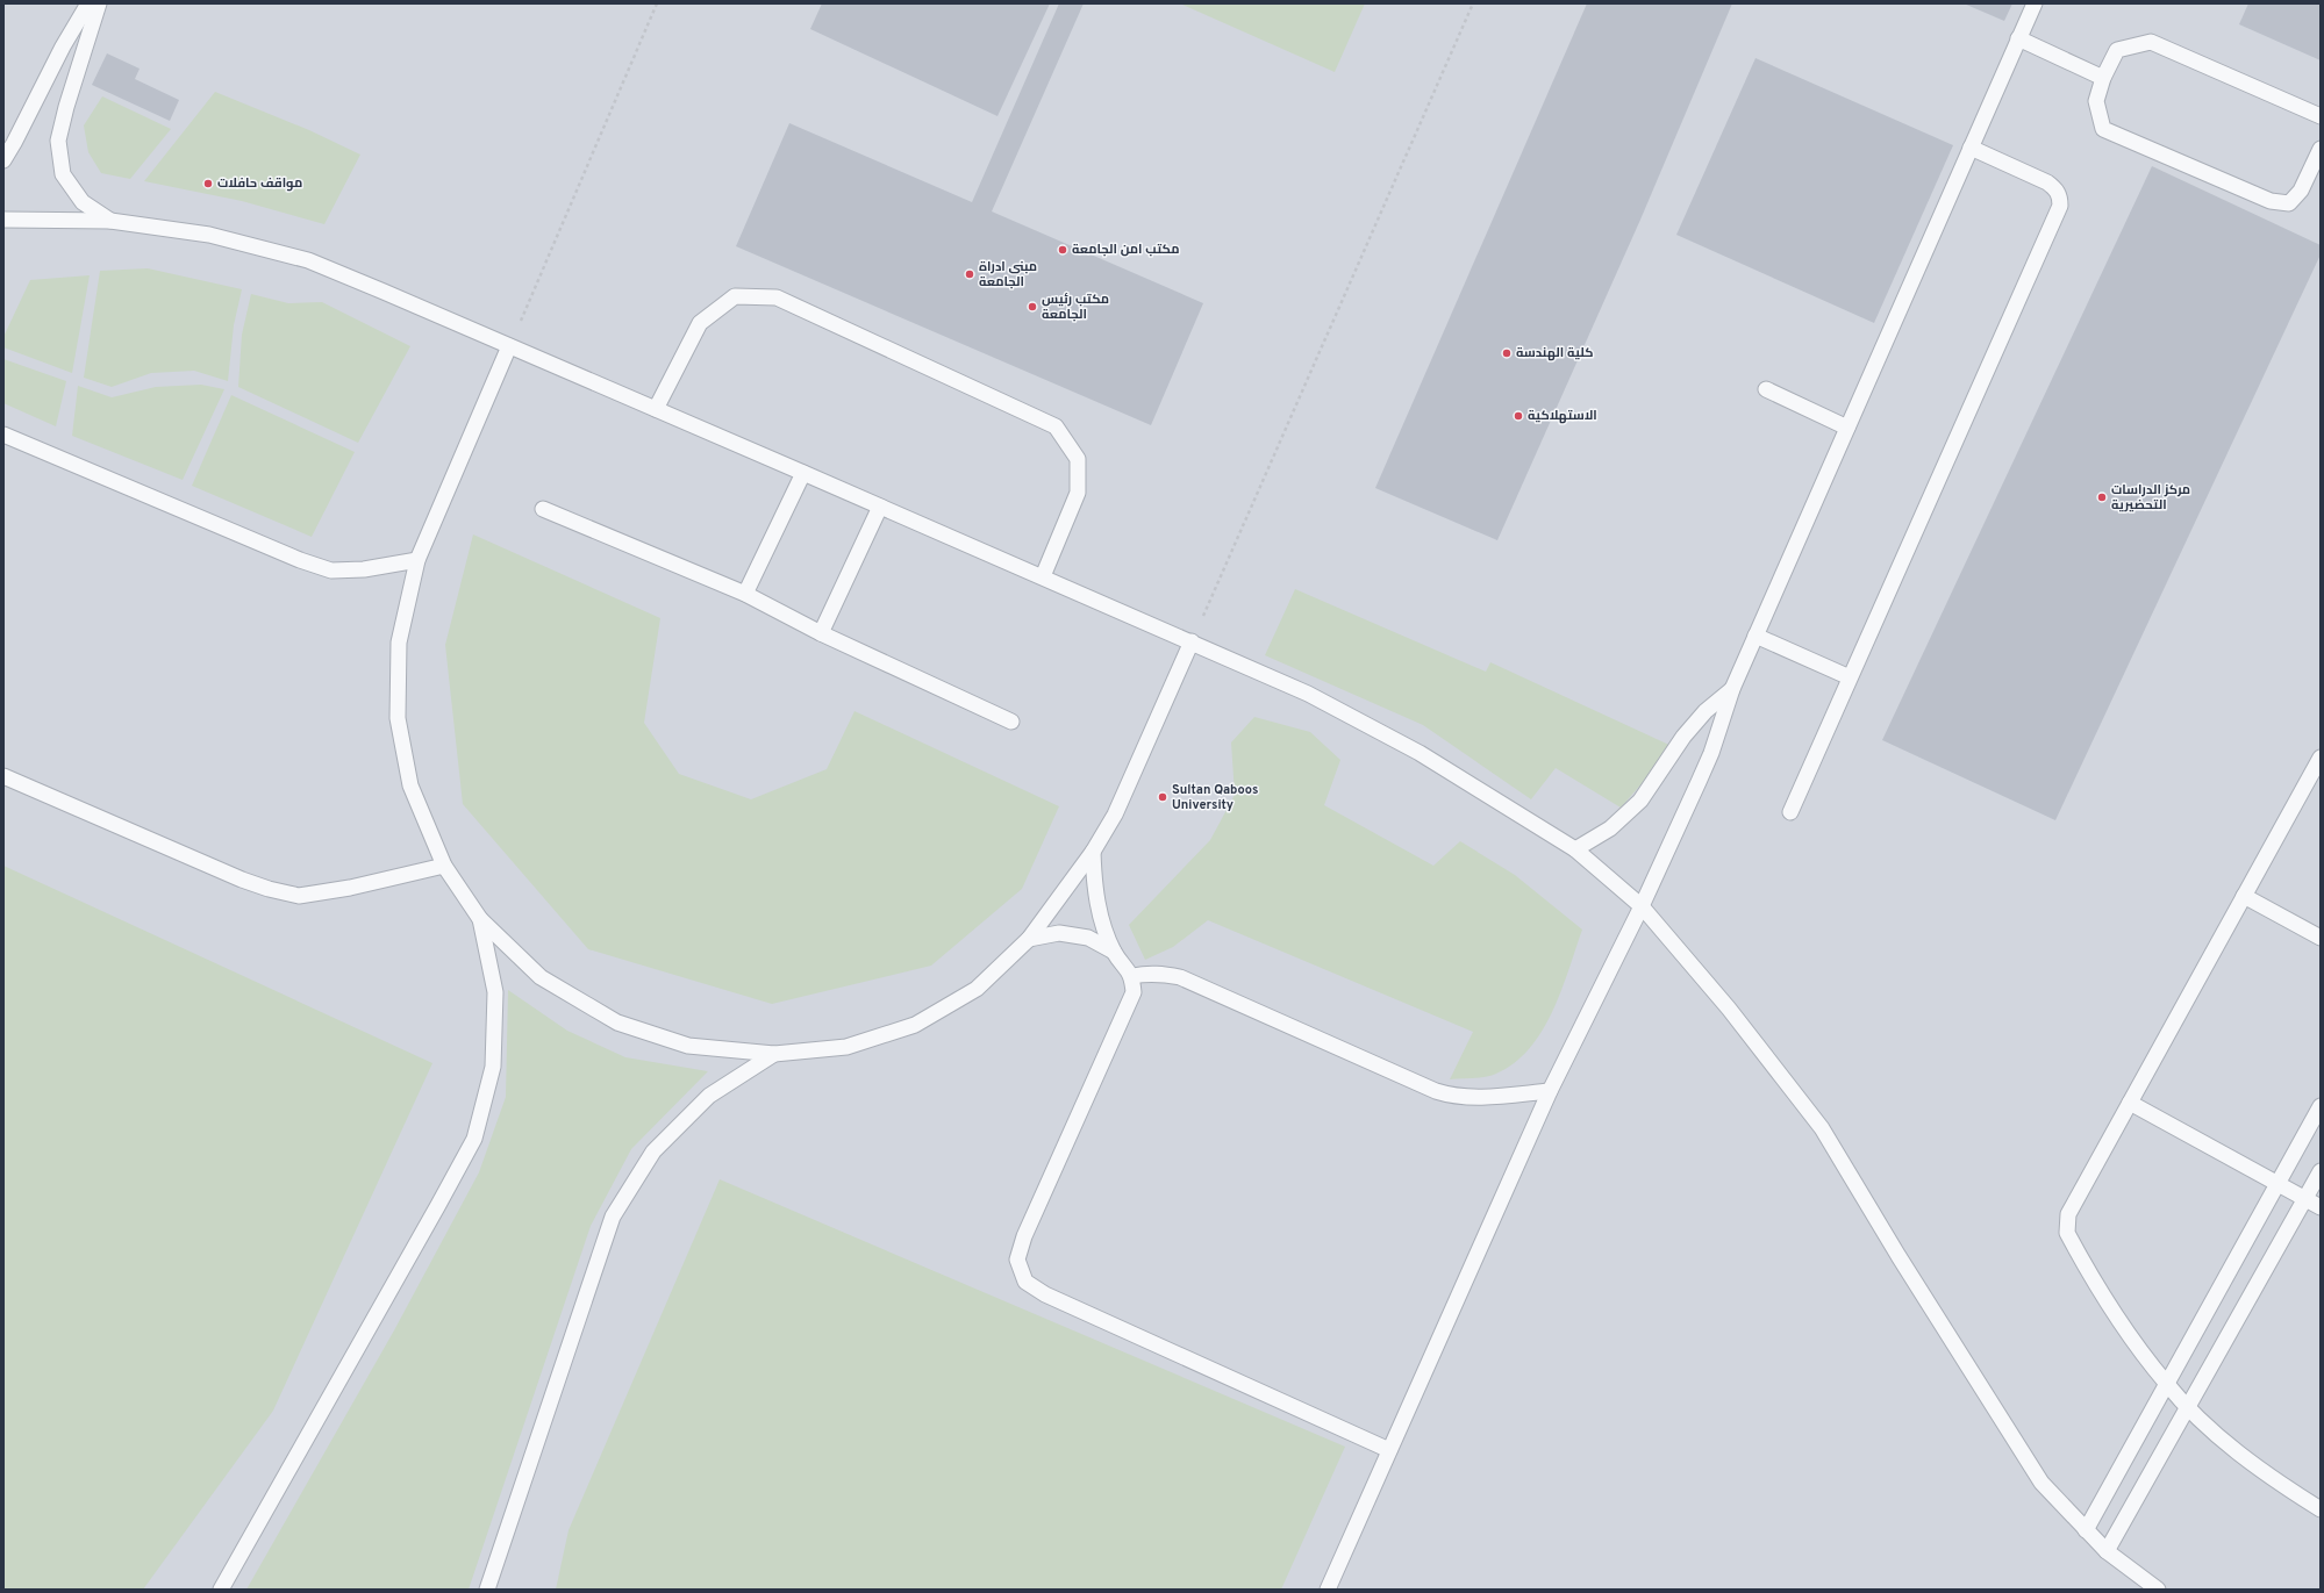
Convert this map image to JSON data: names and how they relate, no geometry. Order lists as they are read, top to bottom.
{
  "places": [
    "مواقف حافلات",
    "مكتب امن الجامعة",
    "مبنى ادراة الجامعة",
    "مكتب رئيس الجامعة",
    "كلية الهندسة",
    "الاستهلاكية",
    "مركز الدراسات التحضيرية",
    "Sultan Qaboos University"
  ]
}
